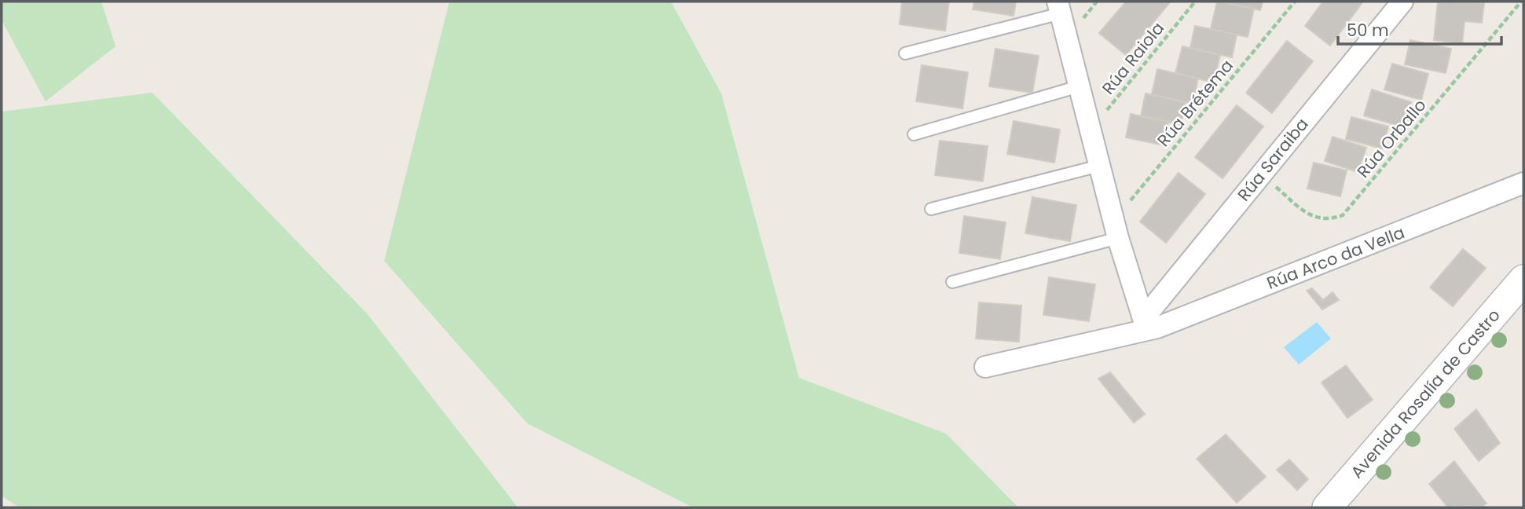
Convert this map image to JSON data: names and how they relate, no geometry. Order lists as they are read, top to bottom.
{
  "streets": {
    "street": ["Rúa Saraiba", "Rúa Arco da Vella", "Avenida Rosalía de Castro"],
    "path": ["Rúa Raiola", "Rúa Brétema", "Rúa Orballo"]
  },
  "crossings": [
    ["Rúa Orballo", "Rúa Saraiba"],
    ["Rúa Saraiba", "Rúa Arco da Vella"]
  ],
  "scale_bar": "50 m"
}
